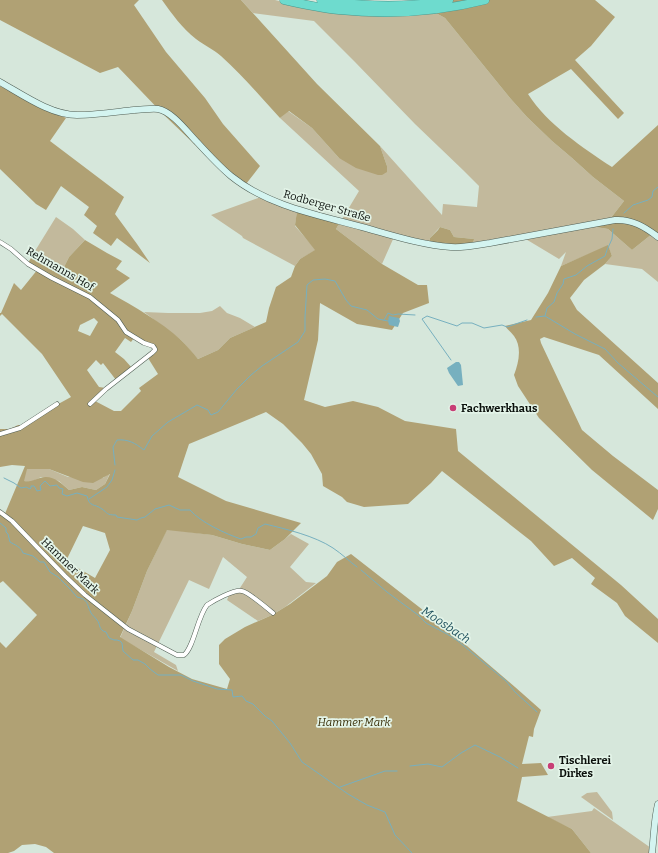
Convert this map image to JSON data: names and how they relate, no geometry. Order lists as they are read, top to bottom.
{
  "streets": {
    "street": ["Rodberger Straße", "Rehmanns Hof", "Hammer Mark"]
  },
  "water": ["Moosbach"],
  "parks": ["Hammer Mark"],
  "places": ["Fachwerkhaus", "Tischlerei Dirkes"]
}
